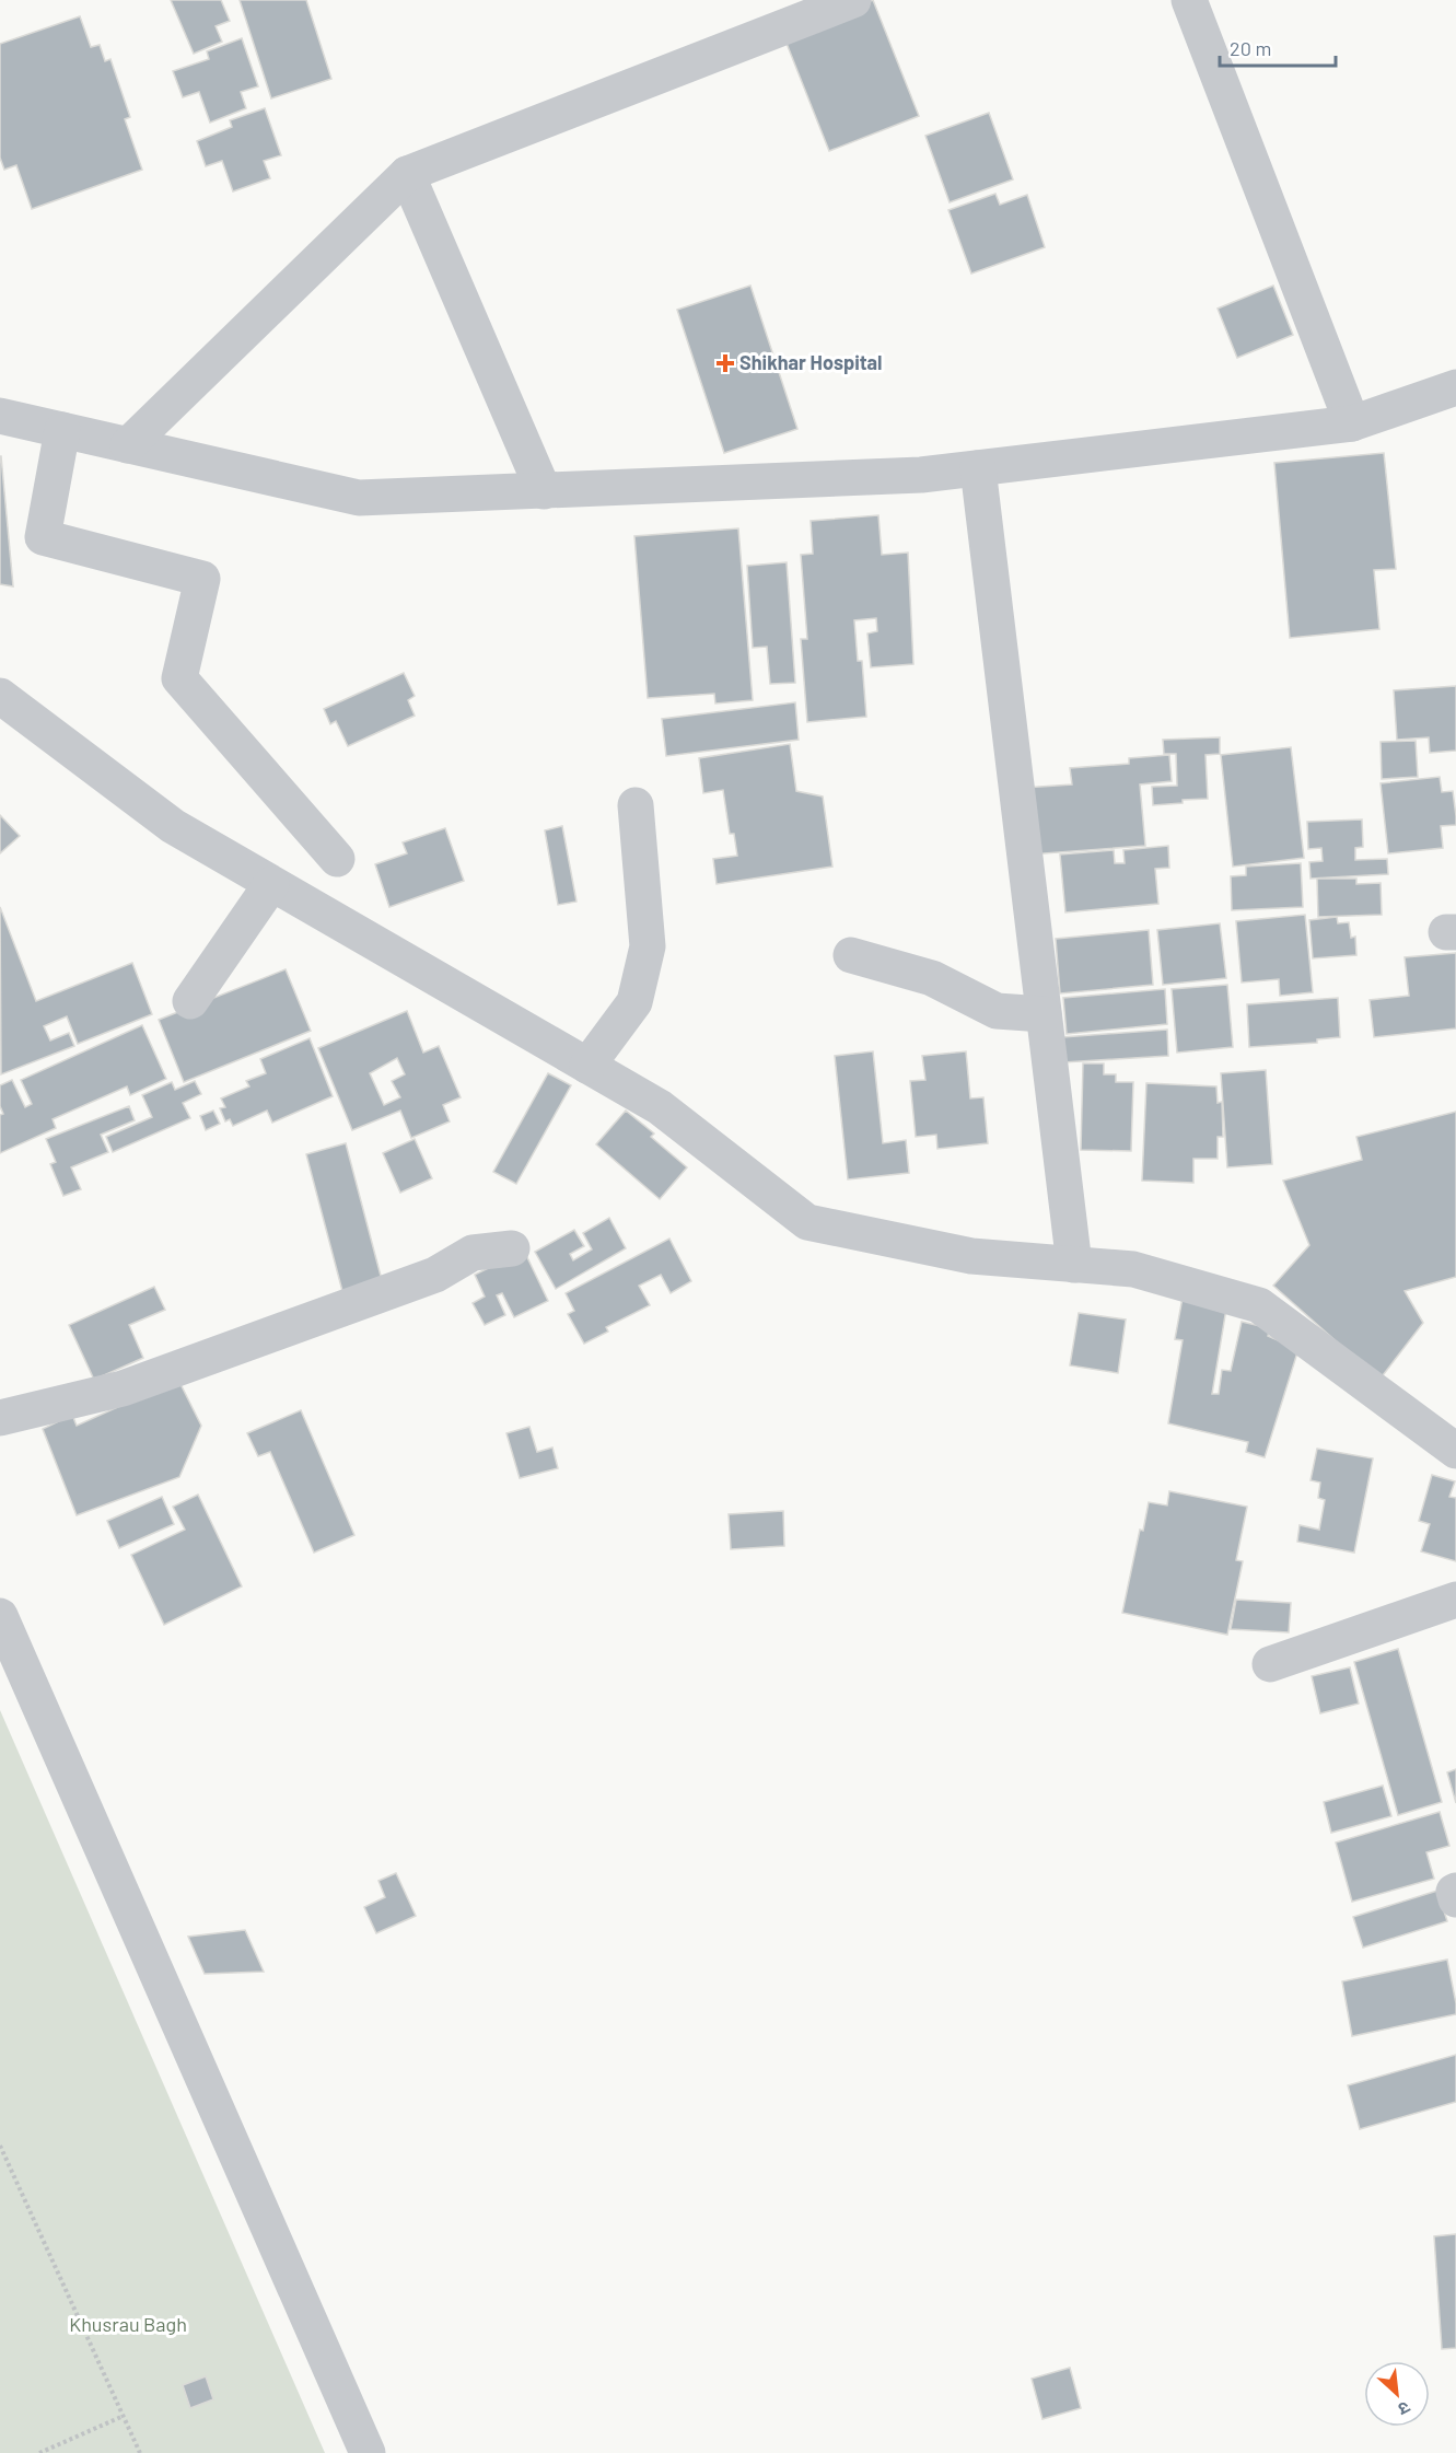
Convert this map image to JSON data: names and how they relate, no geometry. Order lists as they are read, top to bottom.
{
  "parks": ["Khusrau Bagh"],
  "places": {
    "health": ["Shikhar Hospital"]
  },
  "scale_bar": "20 m",
  "north": "bottom right"
}
